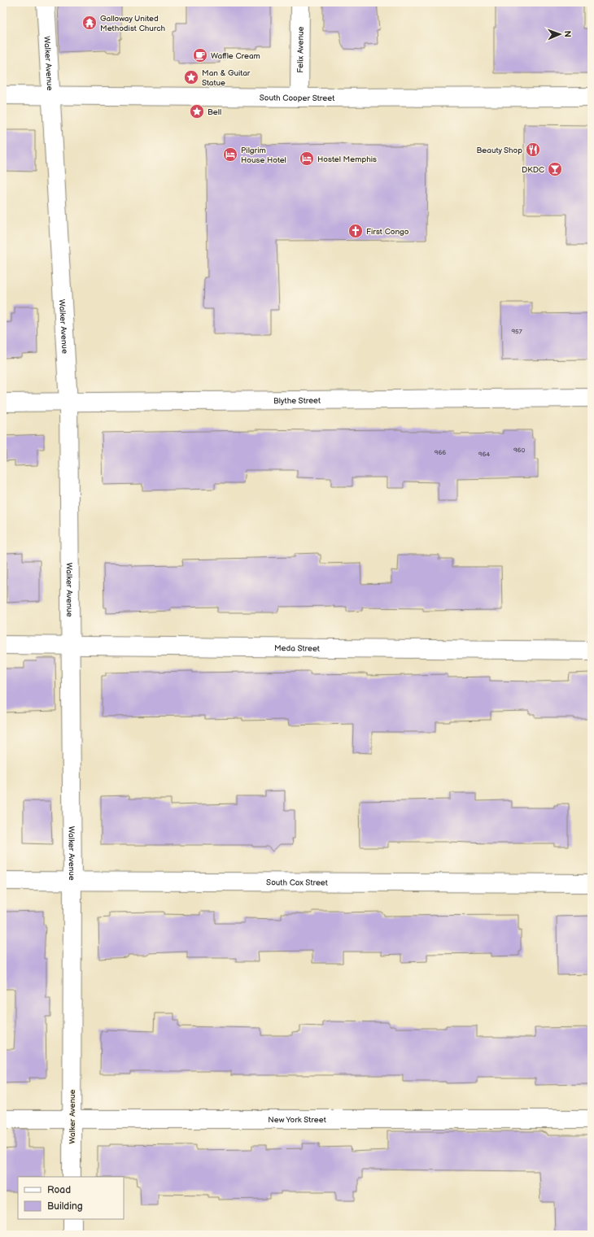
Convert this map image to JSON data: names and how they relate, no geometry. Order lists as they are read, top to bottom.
{
  "streets": {
    "street": [
      "Felix Avenue",
      "Walker Avenue",
      "South Cooper Street",
      "Blythe Street",
      "Meda Street",
      "South Cox Street",
      "New York Street"
    ]
  },
  "crossings": [
    ["Felix Avenue", "South Cooper Street"],
    ["Walker Avenue", "South Cooper Street"],
    ["Walker Avenue", "Blythe Street"],
    ["Walker Avenue", "Meda Street"],
    ["Walker Avenue", "South Cox Street"],
    ["Walker Avenue", "New York Street"]
  ],
  "places": {
    "temple": ["Galloway United Methodist Church"],
    "cafe": ["Waffle Cream"],
    "place": ["Man & Guitar Statue", "Bell"],
    "restaurant": ["Beauty Shop"],
    "hotel": ["Pilgrim House Hotel", "Hostel Memphis"],
    "bar": ["DKDC"],
    "church": ["First Congo"]
  },
  "house_numbers": [
    "957",
    "960",
    "966",
    "964"
  ],
  "legend": ["Road", "Building"],
  "north": "right"
}
